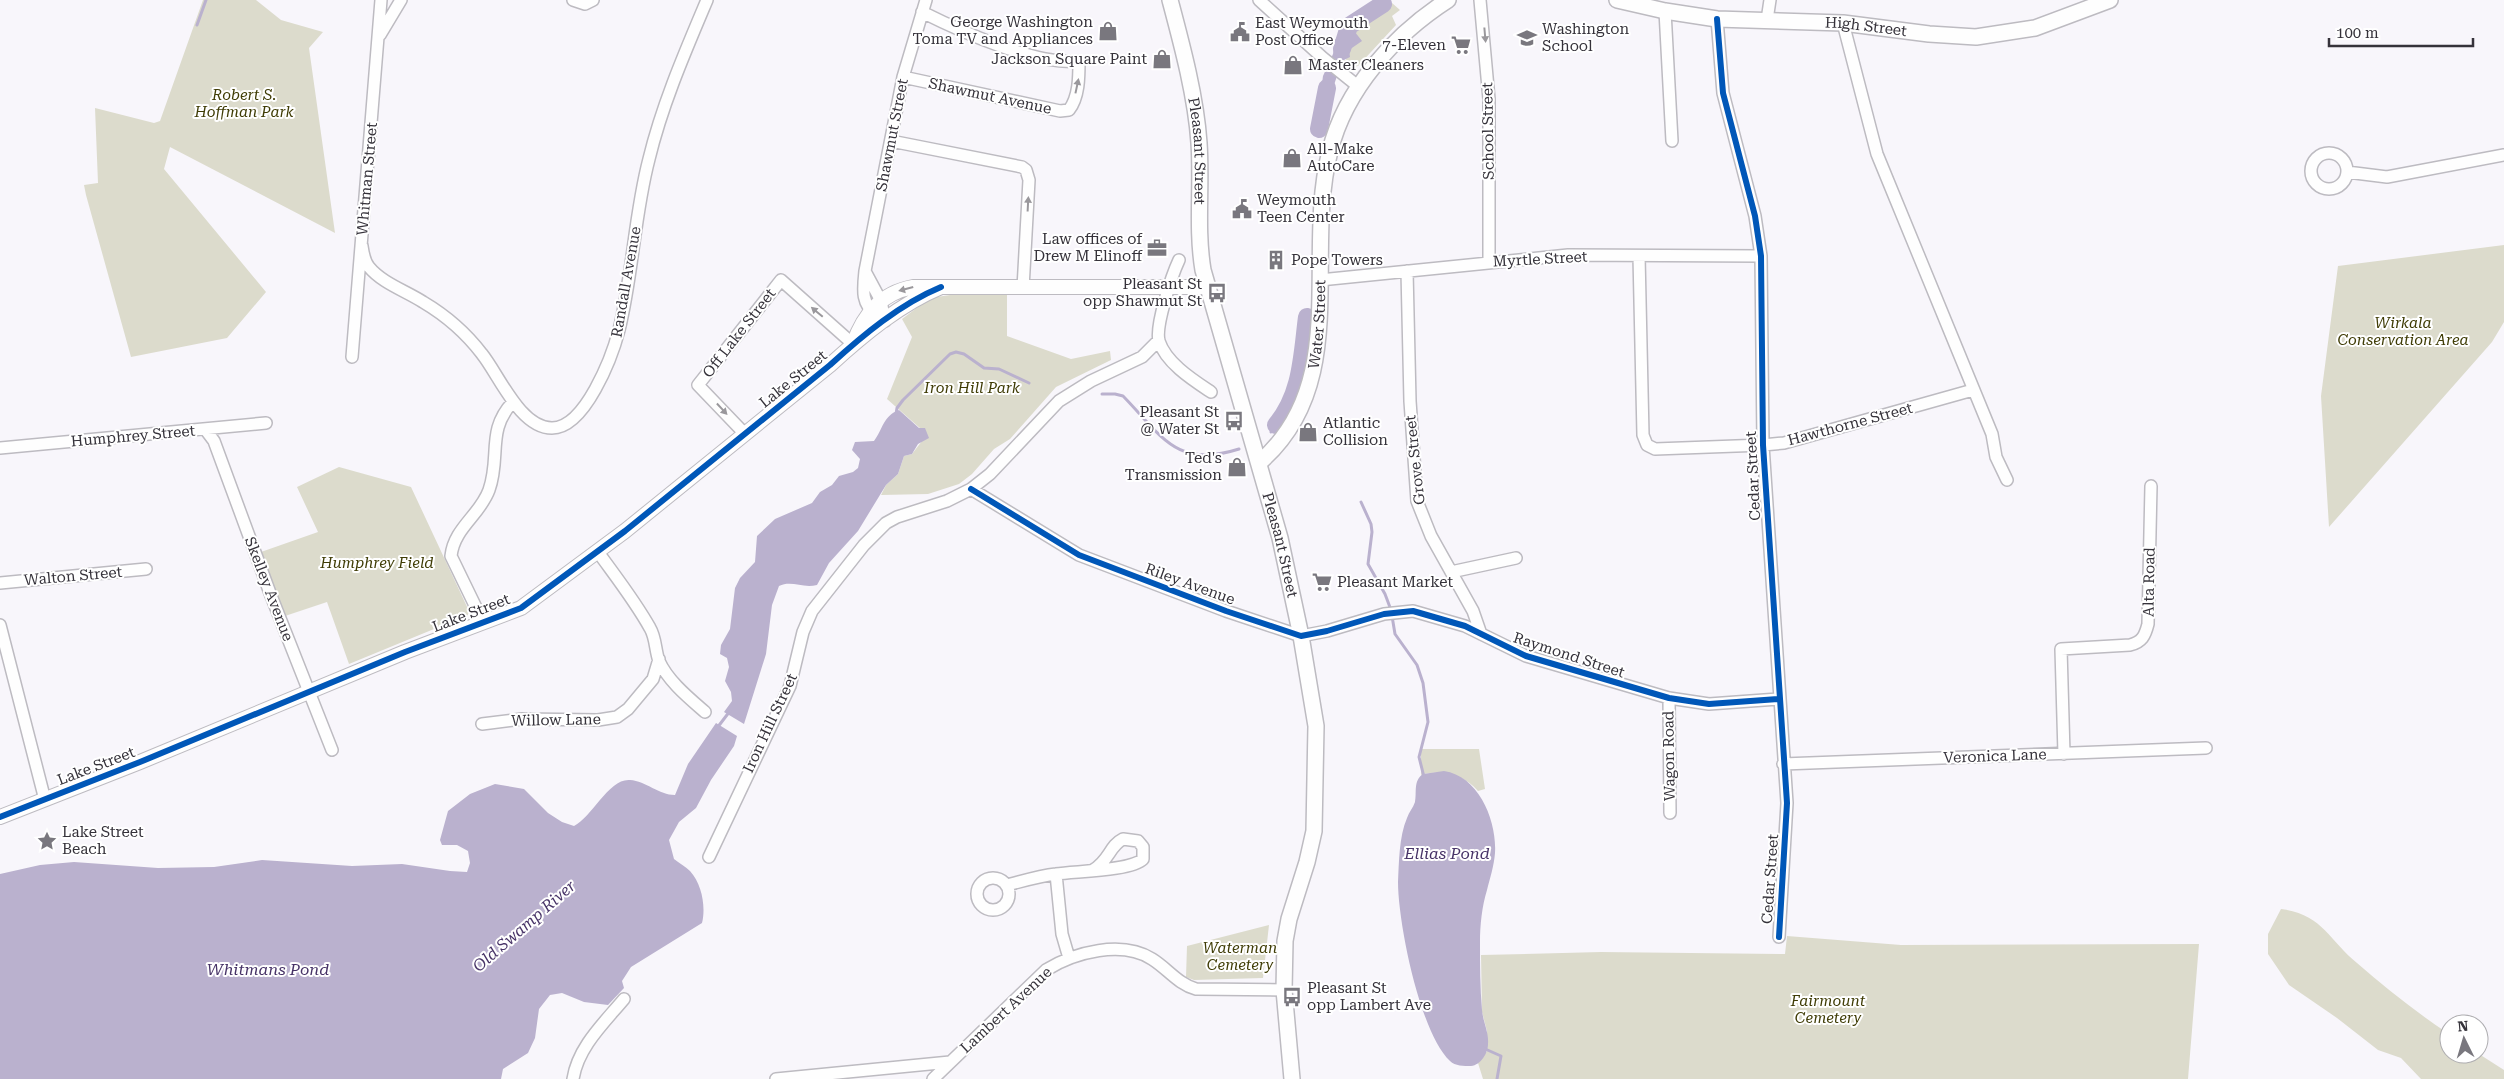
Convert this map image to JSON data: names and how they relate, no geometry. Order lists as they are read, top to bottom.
{
  "streets": {
    "main road": ["High Street", "Pleasant Street", "Water Street"],
    "street": [
      "Shawmut Avenue",
      "School Street",
      "Shawmut Street",
      "Whitman Street",
      "Myrtle Street",
      "Randall Avenue",
      "Off Lake Street",
      "Lake Street",
      "Hawthorne Street",
      "Humphrey Street",
      "Grove Street",
      "Cedar Street",
      "Walton Street",
      "Alta Road",
      "Riley Avenue",
      "Skelley Avenue",
      "Raymond Street",
      "Willow Lane",
      "Iron Hill Street",
      "Wagon Road",
      "Veronica Lane",
      "Lambert Avenue"
    ]
  },
  "crossings": [
    ["High Street", "Cedar Street"],
    ["Shawmut Avenue", "Shawmut Street"],
    ["School Street", "Myrtle Street"],
    ["Shawmut Street", "Lake Street"],
    ["Pleasant Street", "Water Street"],
    ["Pleasant Street", "Riley Avenue"],
    ["Pleasant Street", "Raymond Street"],
    ["Pleasant Street", "Lambert Avenue"],
    ["Whitman Street", "Randall Avenue"],
    ["Myrtle Street", "Water Street"],
    ["Myrtle Street", "Hawthorne Street"],
    ["Myrtle Street", "Grove Street"],
    ["Myrtle Street", "Cedar Street"],
    ["Off Lake Street", "Lake Street"],
    ["Lake Street", "Skelley Avenue"],
    ["Hawthorne Street", "Cedar Street"],
    ["Humphrey Street", "Skelley Avenue"],
    ["Grove Street", "Raymond Street"],
    ["Cedar Street", "Raymond Street"],
    ["Cedar Street", "Veronica Lane"],
    ["Alta Road", "Veronica Lane"],
    ["Riley Avenue", "Raymond Street"],
    ["Riley Avenue", "Iron Hill Street"],
    ["Raymond Street", "Wagon Road"]
  ],
  "one_way": ["School Street"],
  "water": ["Ellias Pond", "Old Swamp River", "Whitmans Pond"],
  "parks": [
    "Robert S. Hoffman Park",
    "Wirkala Conservation Area",
    "Iron Hill Park",
    "Humphrey Field",
    "Waterman Cemetery",
    "Fairmount Cemetery"
  ],
  "places": {
    "shop": [
      "George Washington Toma TV and Appliances",
      "Jackson Square Paint",
      "Master Cleaners",
      "All-Make AutoCare",
      "Atlantic Collision",
      "Ted's Transmission"
    ],
    "public building": ["East Weymouth Post Office", "Weymouth Teen Center"],
    "school or university": ["Washington School"],
    "supermarket": ["7-Eleven", "Pleasant Market"],
    "office": ["Law offices of Drew M Elinoff"],
    "building": ["Pope Towers"],
    "bus stop": ["Pleasant St opp Shawmut St", "Pleasant St @ Water St", "Pleasant St opp Lambert Ave"],
    "place": ["Lake Street Beach"]
  },
  "scale_bar": "100 m",
  "north": "top"
}
